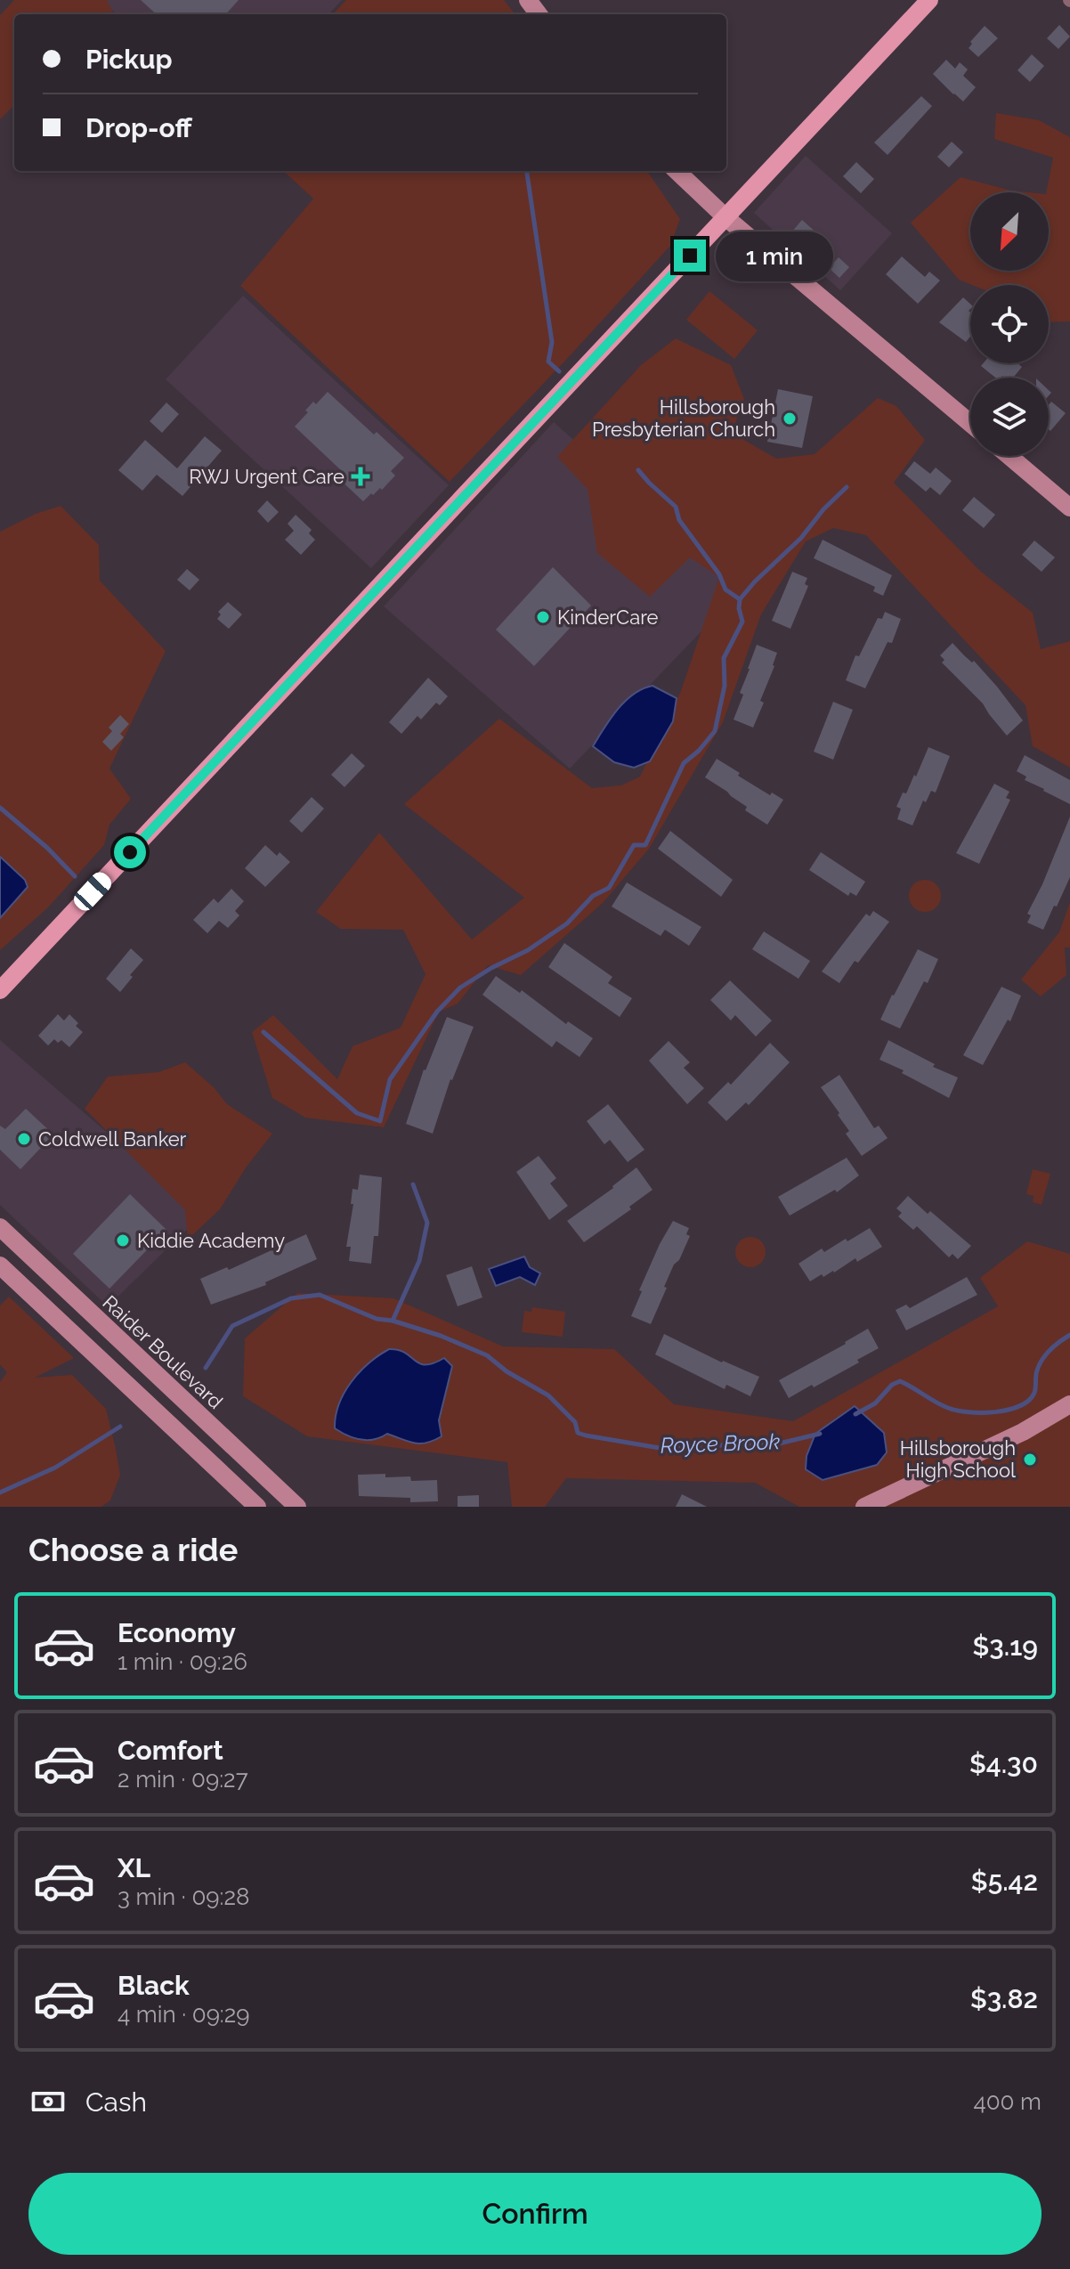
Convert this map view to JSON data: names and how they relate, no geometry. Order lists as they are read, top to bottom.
{
  "streets": {
    "street": ["Raider Boulevard"]
  },
  "water": ["Royce Brook"],
  "places": {
    "other": [
      "Hillsborough Presbyterian Church",
      "KinderCare",
      "Coldwell Banker",
      "Kiddie Academy",
      "Hillsborough High School"
    ],
    "health": ["RWJ Urgent Care"]
  },
  "north": "bottom left",
  "page": {
    "banner": ["Pickup", "Drop-off"],
    "bubble": "1 min",
    "heading": "Choose a ride",
    "list": [
      {
        "name": "Economy",
        "note": "1 min · 09:26",
        "value": "$3.19"
      },
      {
        "name": "Comfort",
        "note": "2 min · 09:27",
        "value": "$4.30"
      },
      {
        "name": "XL",
        "note": "3 min · 09:28",
        "value": "$5.42"
      },
      {
        "name": "Black",
        "note": "4 min · 09:29",
        "value": "$3.82"
      }
    ],
    "pay": ["Cash", "400 m"],
    "buttons": "Confirm"
  }
}
